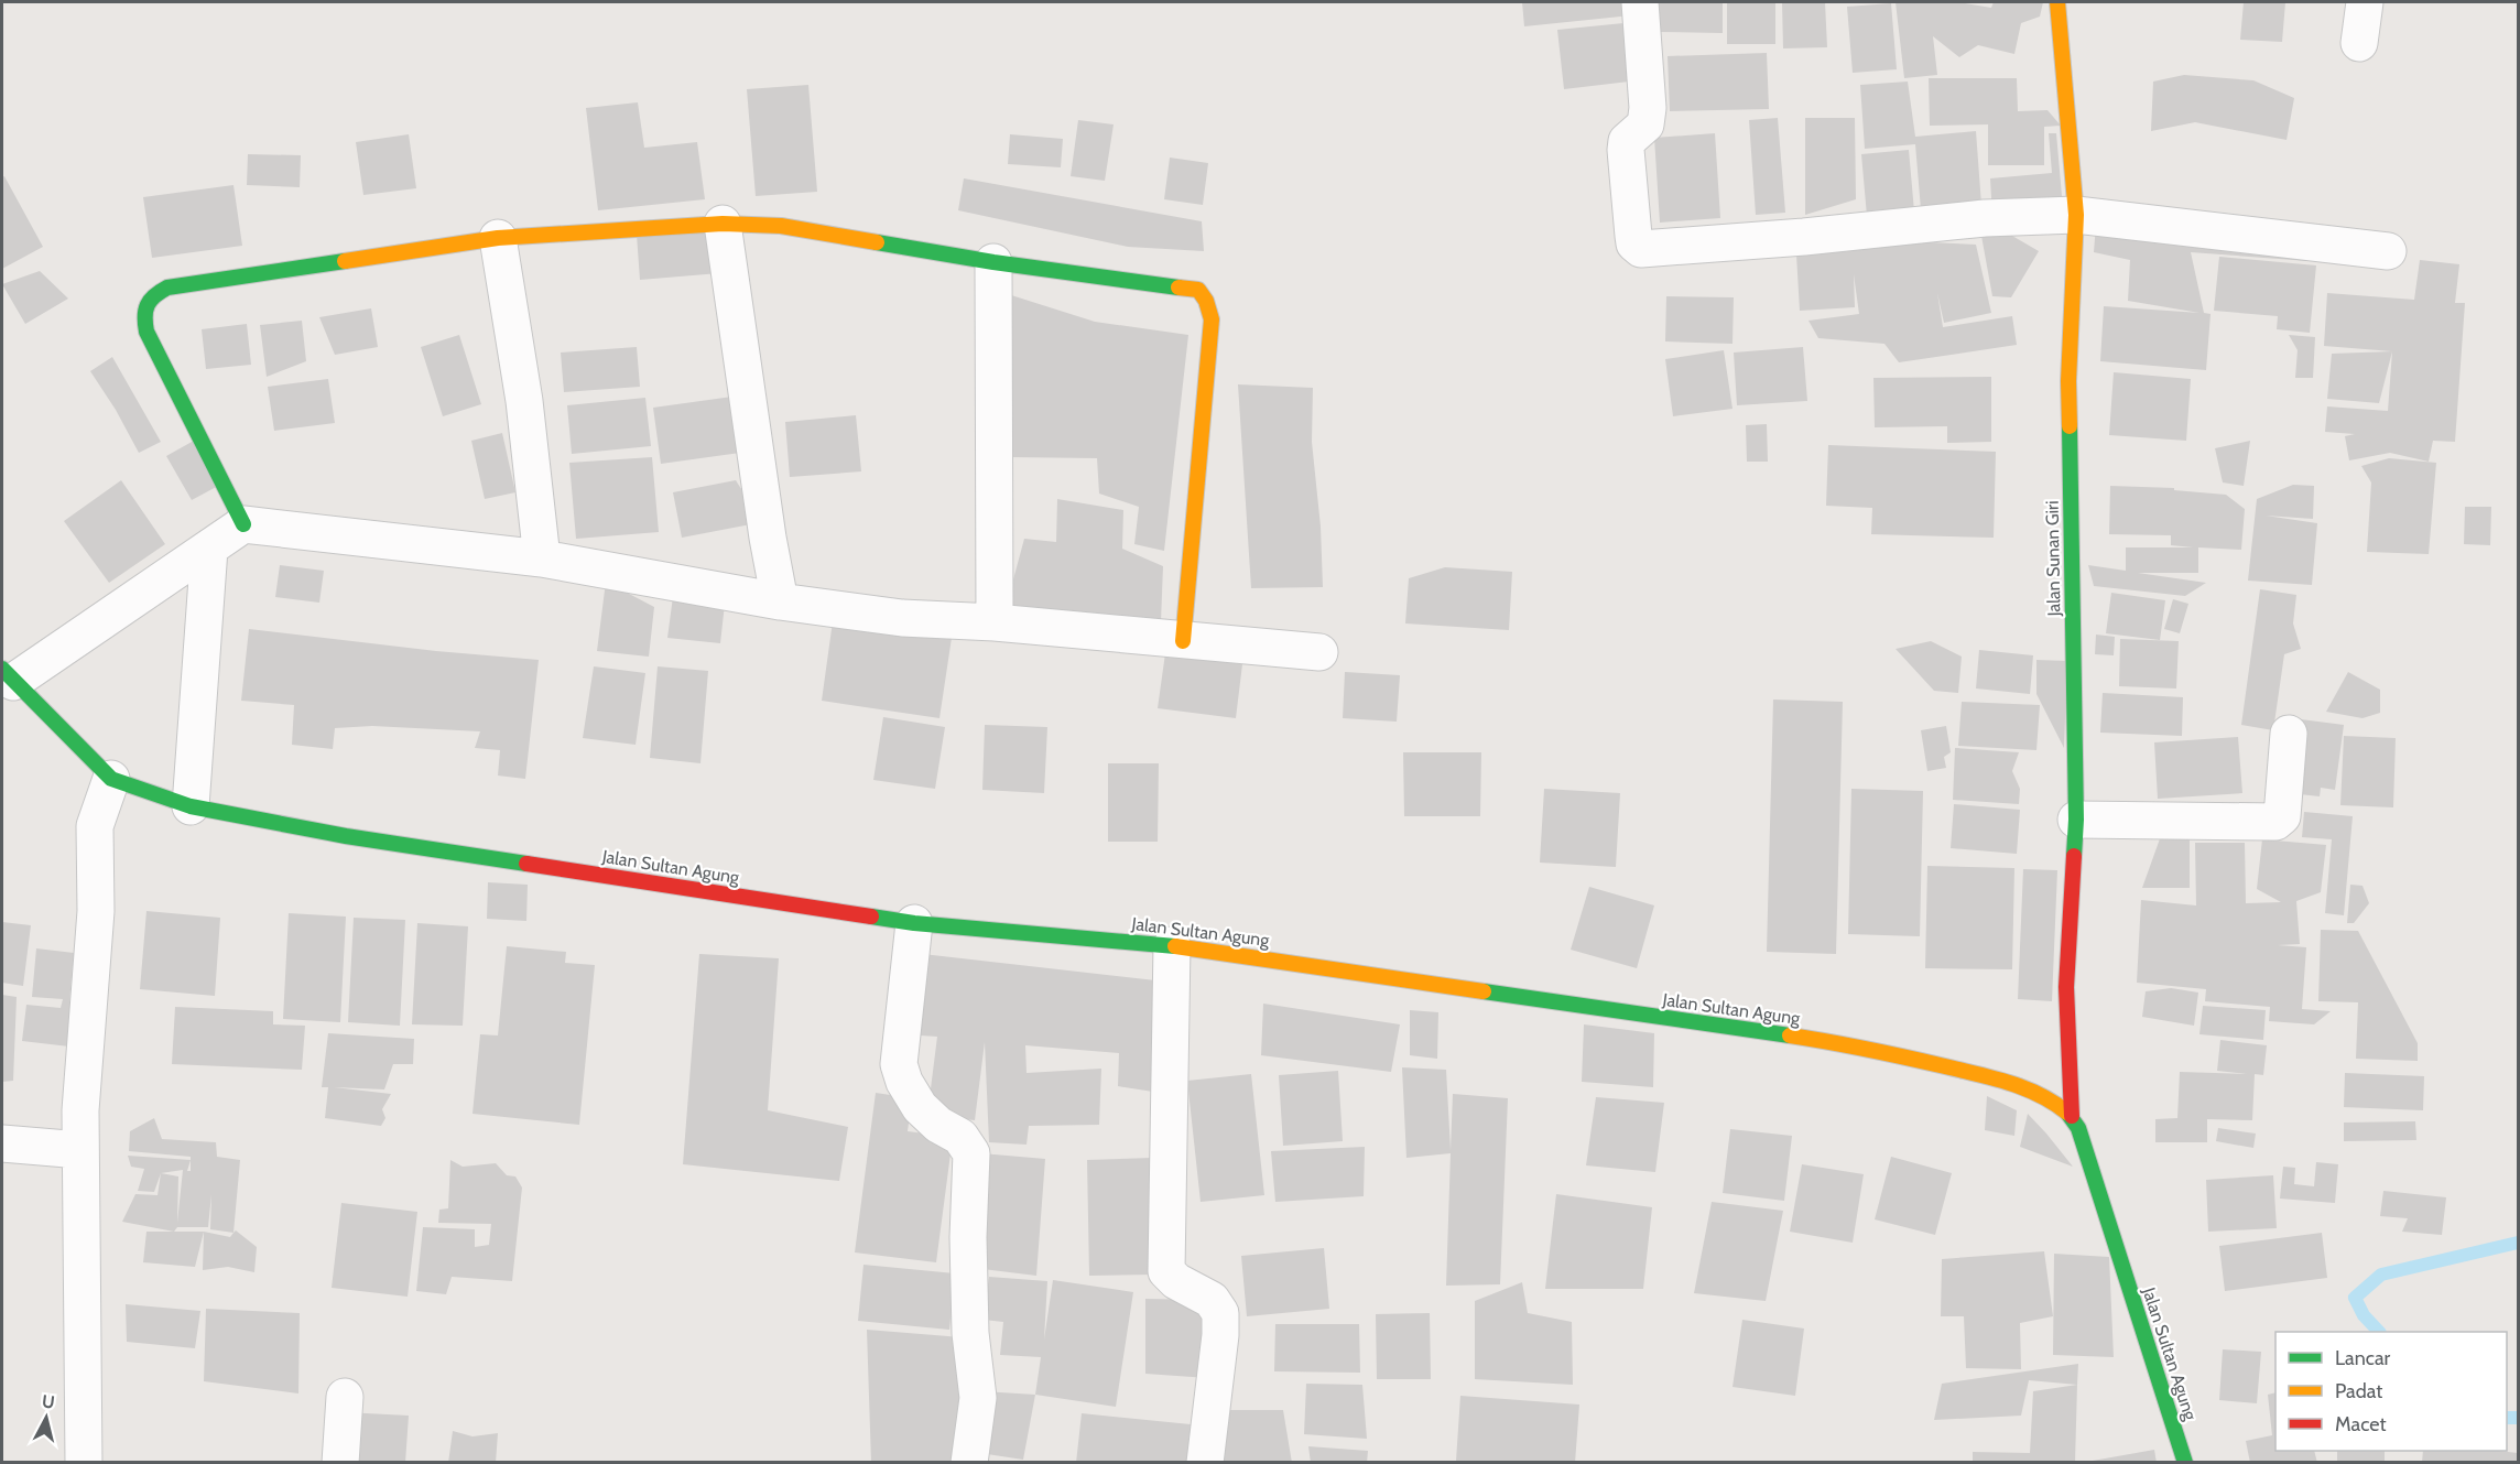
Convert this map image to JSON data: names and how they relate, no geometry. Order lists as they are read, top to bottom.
{
  "streets": {
    "street": ["Jalan Sunan Giri", "Jalan Sultan Agung"]
  },
  "crossings": [
    ["Jalan Sunan Giri", "Jalan Sultan Agung"]
  ],
  "legend": ["Lancar", "Padat", "Macet"],
  "north": "top"
}
